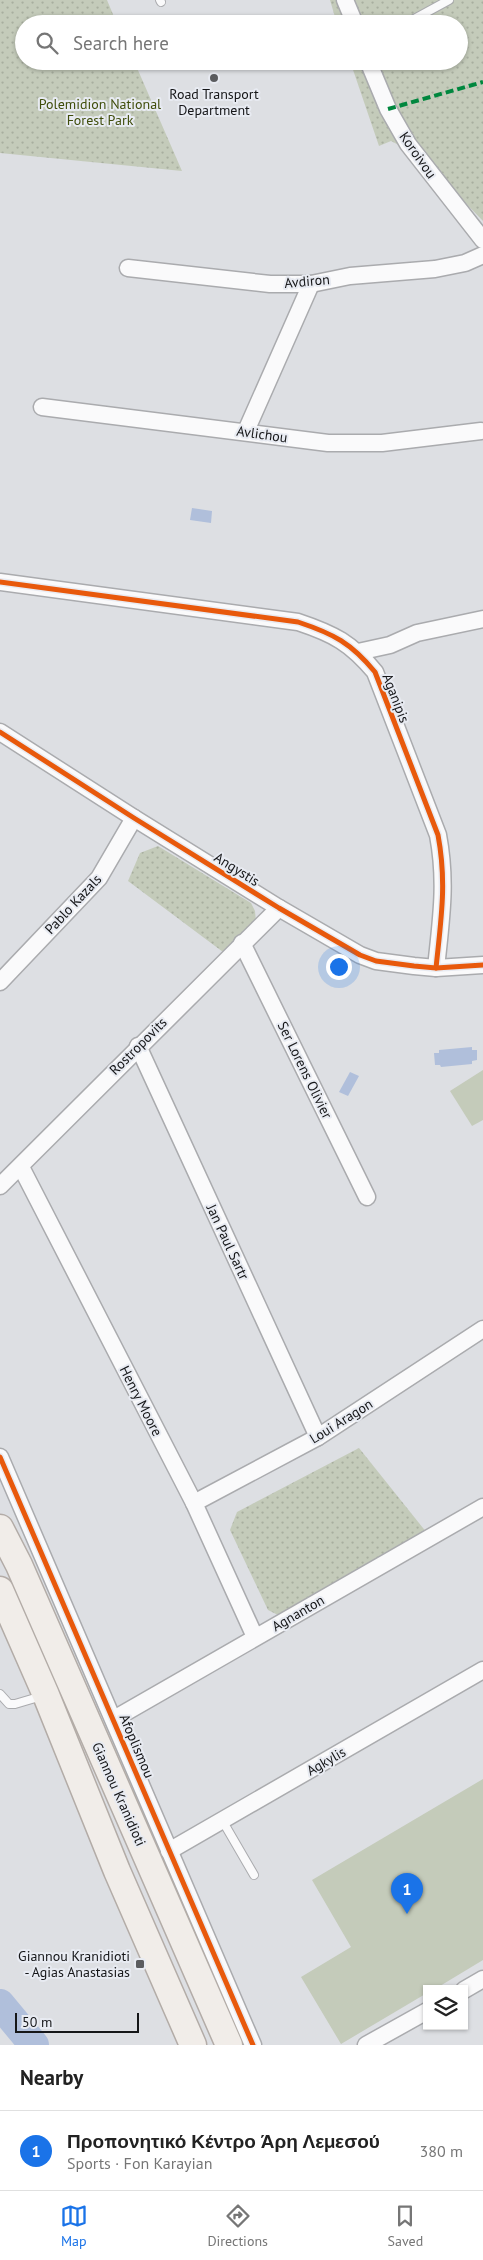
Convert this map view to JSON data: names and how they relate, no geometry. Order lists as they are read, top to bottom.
{
  "streets": {
    "main road": ["Giannou Kranidioti"],
    "street": [
      "Koroivou",
      "Avdiron",
      "Avlichou",
      "Aganipis",
      "Angystis",
      "Pablo Kazals",
      "Rostropovits",
      "Ser Lorens Olivier",
      "Jan Paul Sartr",
      "Henry Moore",
      "Loui Aragon",
      "Agnanton",
      "Afoplismou",
      "Agkylis"
    ]
  },
  "crossings": [
    ["Aganipis", "Angystis"],
    ["Angystis", "Pablo Kazals"],
    ["Angystis", "Rostropovits"],
    ["Rostropovits", "Ser Lorens Olivier"],
    ["Rostropovits", "Jan Paul Sartr"],
    ["Rostropovits", "Henry Moore"],
    ["Jan Paul Sartr", "Loui Aragon"],
    ["Henry Moore", "Loui Aragon"],
    ["Henry Moore", "Agnanton"],
    ["Agnanton", "Afoplismou"],
    ["Afoplismou", "Agkylis"]
  ],
  "parks": ["Polemidion National Forest Park"],
  "places": {
    "other": ["Road Transport Department"],
    "transit": ["Giannou Kranidioti - Agias Anastasias"]
  },
  "scale_bar": "50 m",
  "page": {
    "search": "Search here",
    "pins": "1",
    "scale": "50 m",
    "heading": "Nearby",
    "list": [
      {
        "mark": "1",
        "name": "Προπονητικό Κέντρο Άρη Λεμεσού",
        "note": "Sports · Fon Karayian",
        "value": "380 m"
      }
    ],
    "nav": ["Map", "Directions", "Saved"]
  }
}
